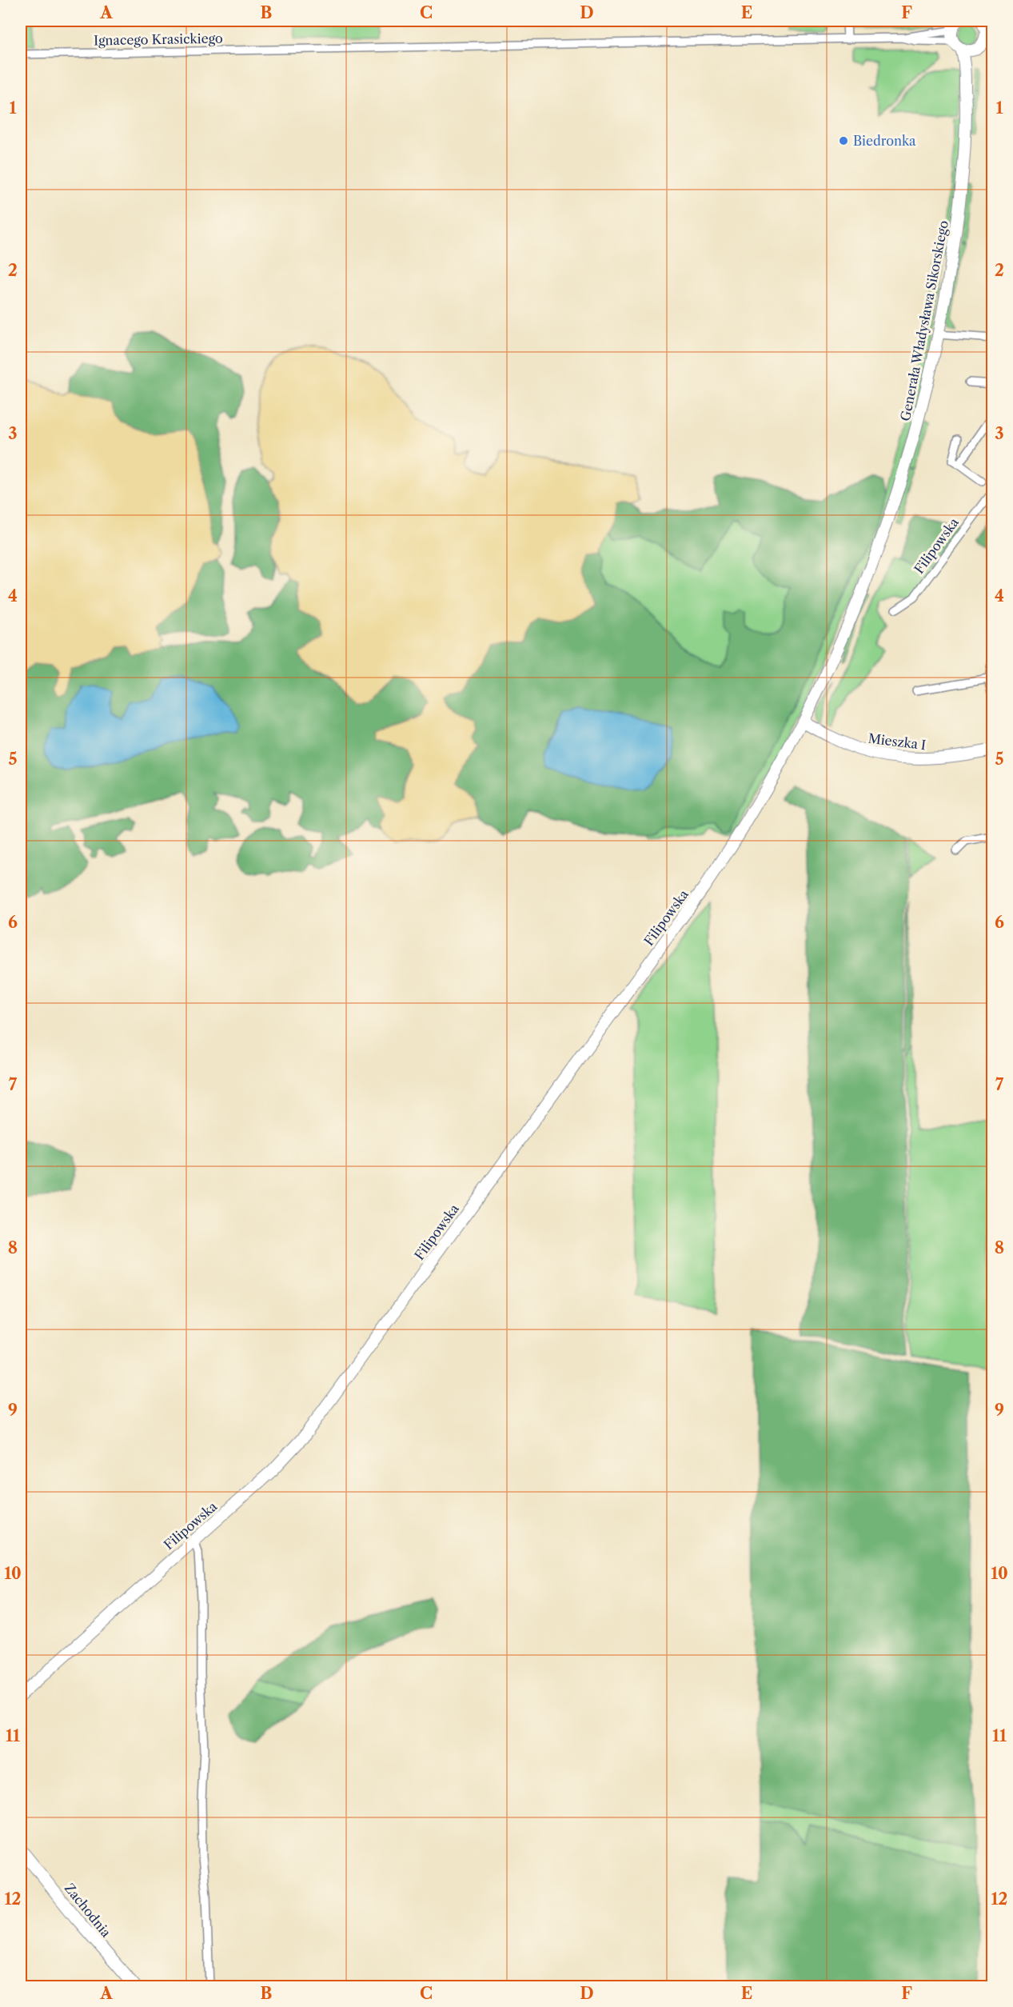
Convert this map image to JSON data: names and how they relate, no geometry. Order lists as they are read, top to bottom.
{
  "streets": {
    "main road": [
      "Generała Władysława Sikorskiego",
      "Filipowska",
      "Mieszka I",
      "Zachodnia"
    ],
    "street": ["Ignacego Krasickiego"]
  },
  "crossings": [
    ["Ignacego Krasickiego", "Generała Władysława Sikorskiego"],
    ["Generała Władysława Sikorskiego", "Filipowska"],
    ["Generała Władysława Sikorskiego", "Mieszka I"],
    ["Filipowska", "Mieszka I"]
  ],
  "places": ["Biedronka"],
  "grid": {
    "columns": [
      "A",
      "B",
      "C",
      "D",
      "E",
      "F"
    ],
    "rows": [
      "1",
      "2",
      "3",
      "4",
      "5",
      "6",
      "7",
      "8",
      "9",
      "10",
      "11",
      "12"
    ]
  }
}
